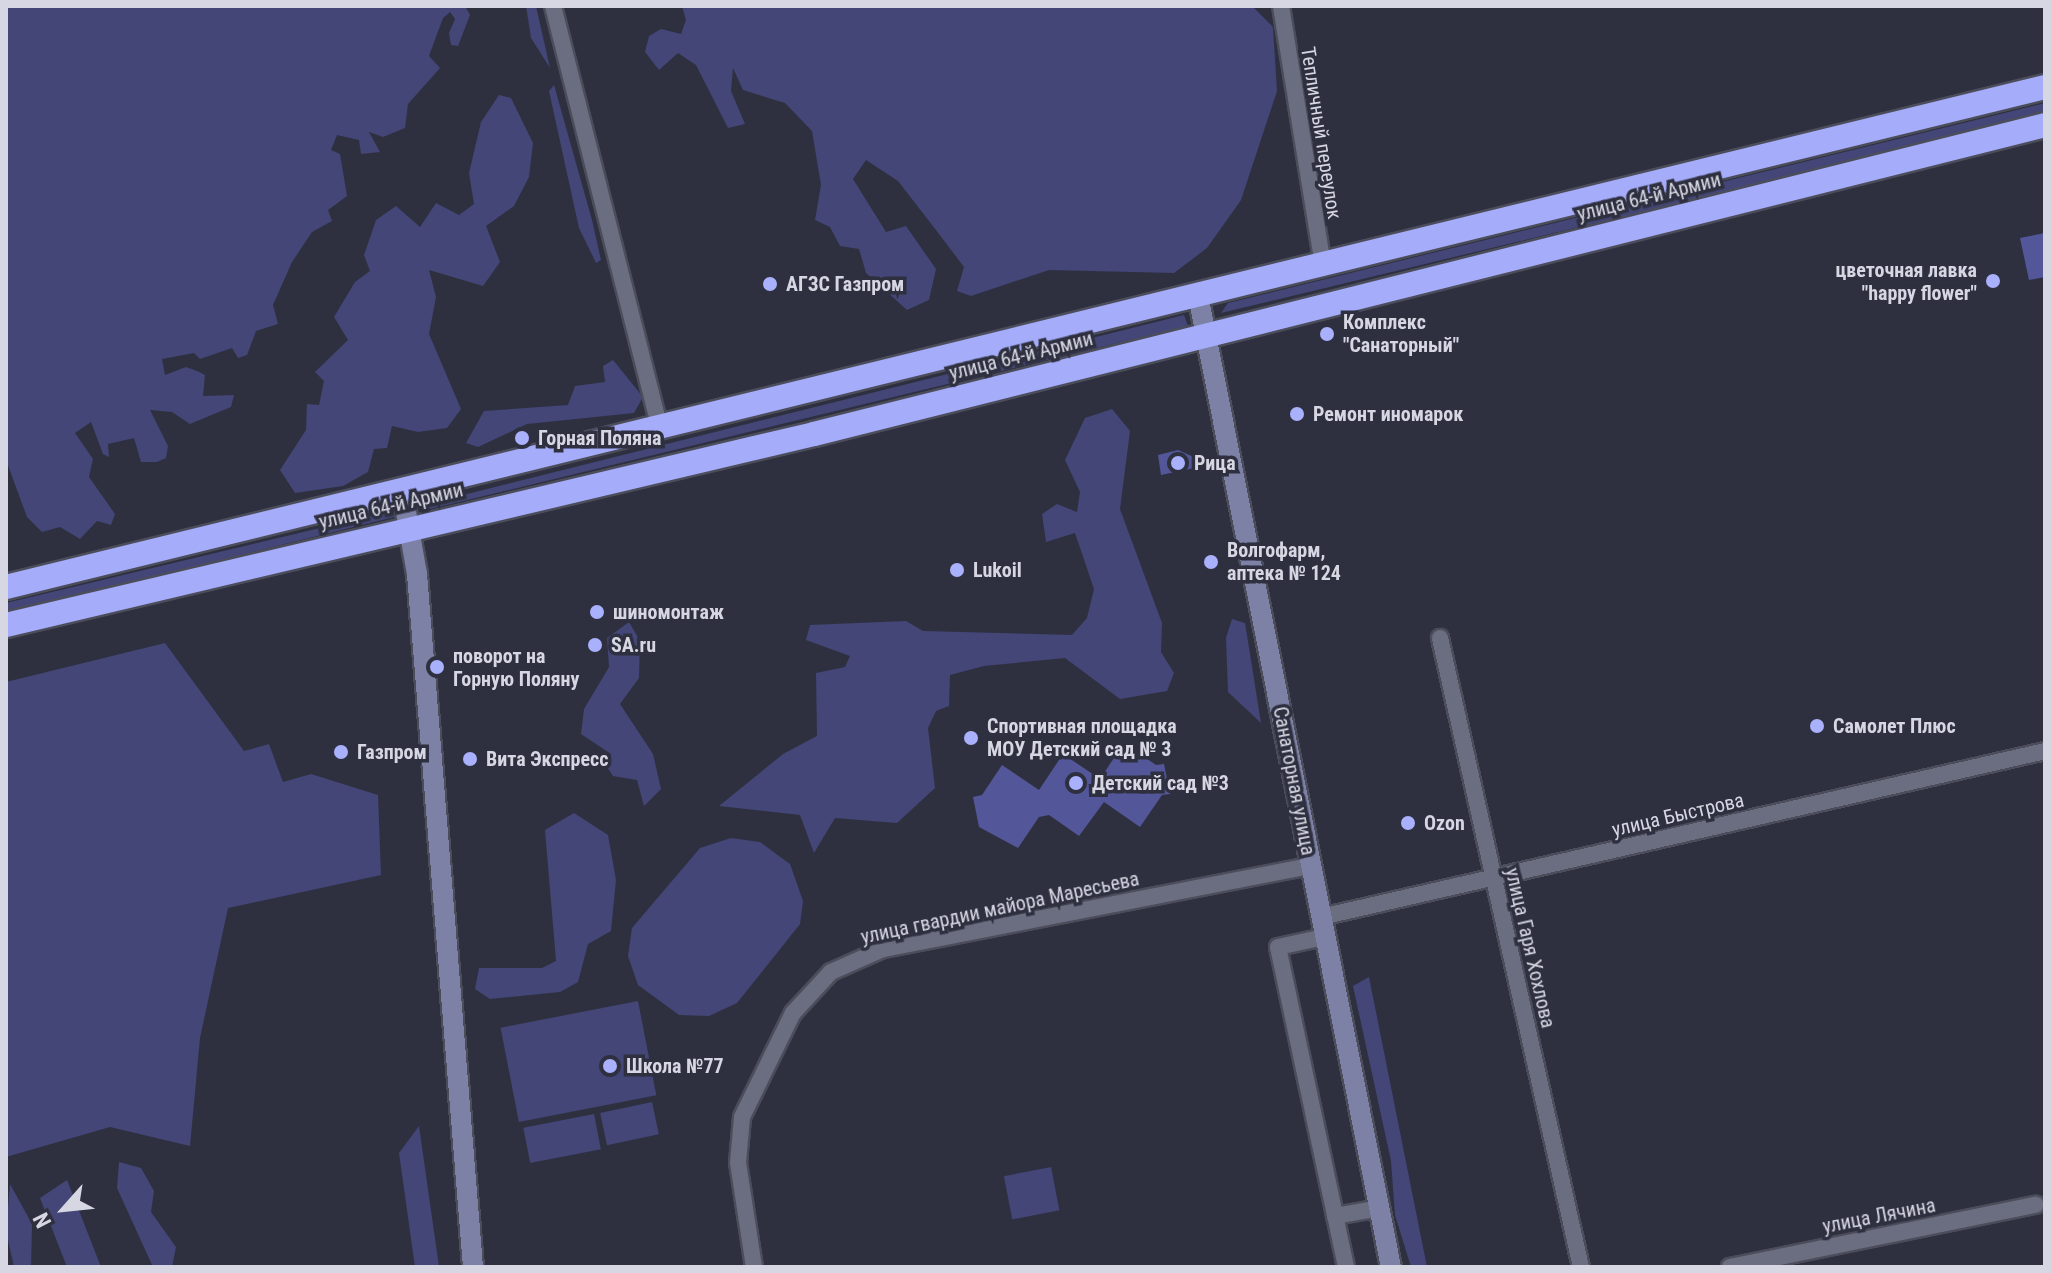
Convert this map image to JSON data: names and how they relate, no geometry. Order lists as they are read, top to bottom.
{
  "streets": {
    "highway": ["улица 64-й Армии"],
    "street": [
      "Тепличный переулок",
      "Санаторная улица",
      "улица Быстрова",
      "улица гвардии майора Маресьева",
      "улица Гаря Хохлова",
      "улица Лячина"
    ]
  },
  "crossings": [
    ["Тепличный переулок", "улица 64-й Армии"],
    ["улица 64-й Армии", "Санаторная улица"],
    ["Санаторная улица", "улица Быстрова"],
    ["Санаторная улица", "улица гвардии майора Маресьева"],
    ["улица Быстрова", "улица Гаря Хохлова"]
  ],
  "places": [
    "цветочная лавка \"happy flower\"",
    "АГЗС Газпром",
    "Комплекс \"Санаторный\"",
    "Ремонт иномарок",
    "Горная Поляна",
    "Рица",
    "Волгофарм, аптека № 124",
    "Lukoil",
    "шиномонтаж",
    "SA.ru",
    "поворот на Горную Поляну",
    "Самолет Плюс",
    "Спортивная площадка МОУ Детский сад № 3",
    "Газпром",
    "Вита Экспресс",
    "Детский сад №3",
    "Ozon",
    "Школа №77"
  ],
  "north": "bottom left"
}
